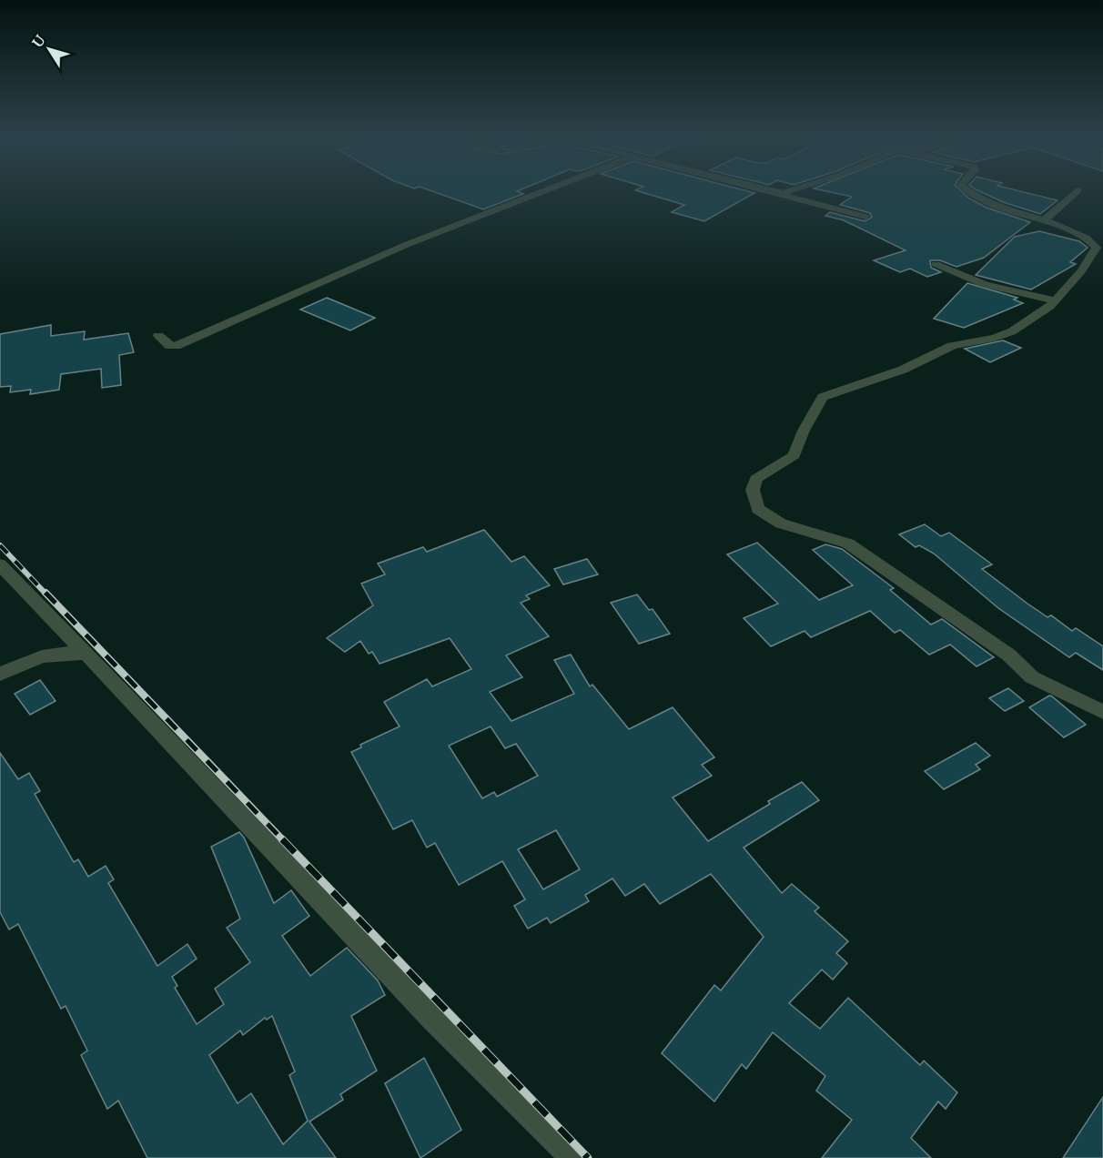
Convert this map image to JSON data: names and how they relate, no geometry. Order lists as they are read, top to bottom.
{
  "north": "top left"
}
